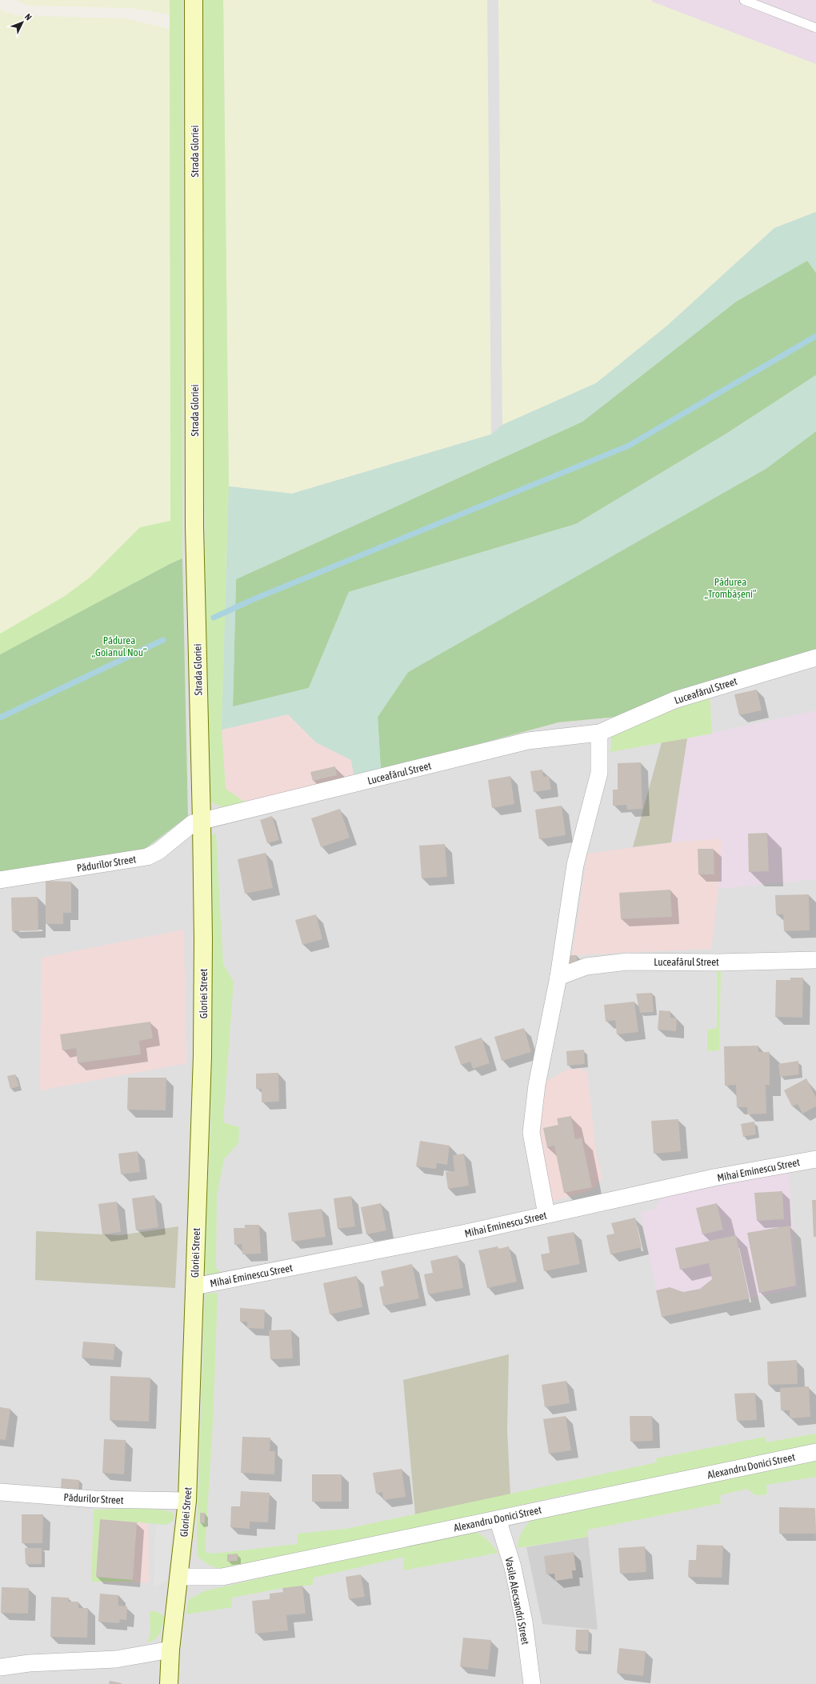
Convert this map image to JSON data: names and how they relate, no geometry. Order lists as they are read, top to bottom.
{
  "streets": {
    "street": [
      "Strada Gloriei",
      "Luceafărul Street",
      "Pădurilor Street",
      "Gloriei Street",
      "Mihai Eminescu Street",
      "Alexandru Donici Street",
      "Vasile Alecsandri Street"
    ]
  },
  "crossings": [
    ["Strada Gloriei", "Luceafărul Street"],
    ["Strada Gloriei", "Pădurilor Street"],
    ["Strada Gloriei", "Gloriei Street"],
    ["Luceafărul Street", "Pădurilor Street"],
    ["Luceafărul Street", "Gloriei Street"],
    ["Pădurilor Street", "Gloriei Street"],
    ["Gloriei Street", "Mihai Eminescu Street"],
    ["Gloriei Street", "Alexandru Donici Street"],
    ["Alexandru Donici Street", "Vasile Alecsandri Street"]
  ],
  "parks": ["Pădurea „Trombășeni”", "Pădurea „Goianul Nou”"],
  "north": "top right"
}
